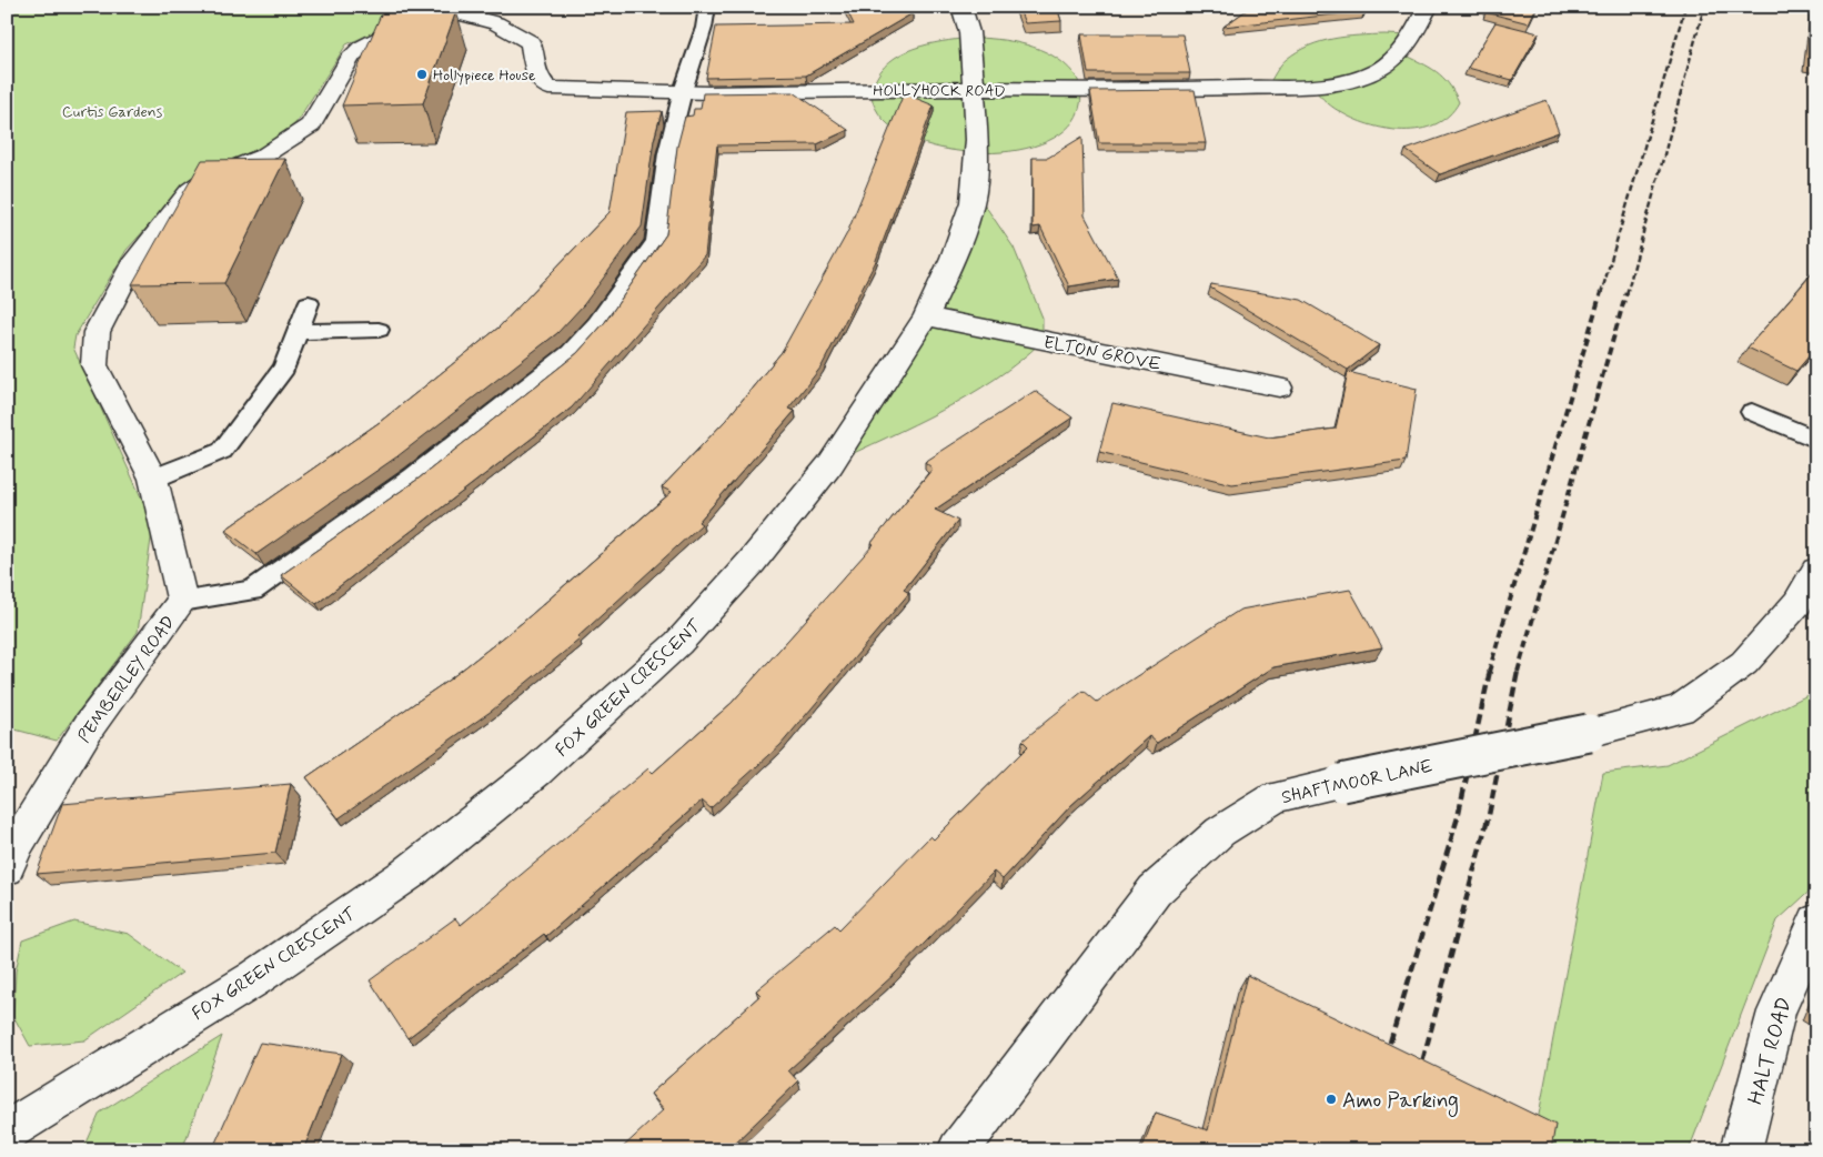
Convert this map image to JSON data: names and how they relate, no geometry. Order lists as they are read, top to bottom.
{
  "streets": {
    "street": [
      "HOLLYHOCK ROAD",
      "ELTON GROVE",
      "PEMBERLEY ROAD",
      "FOX GREEN CRESCENT",
      "SHAFTMOOR LANE",
      "HALT ROAD"
    ]
  },
  "crossings": [
    ["HOLLYHOCK ROAD", "PEMBERLEY ROAD"],
    ["HOLLYHOCK ROAD", "FOX GREEN CRESCENT"],
    ["ELTON GROVE", "FOX GREEN CRESCENT"]
  ],
  "parks": ["Curtis Gardens"],
  "places": ["Hollypiece House", "Amo Parking"]
}
